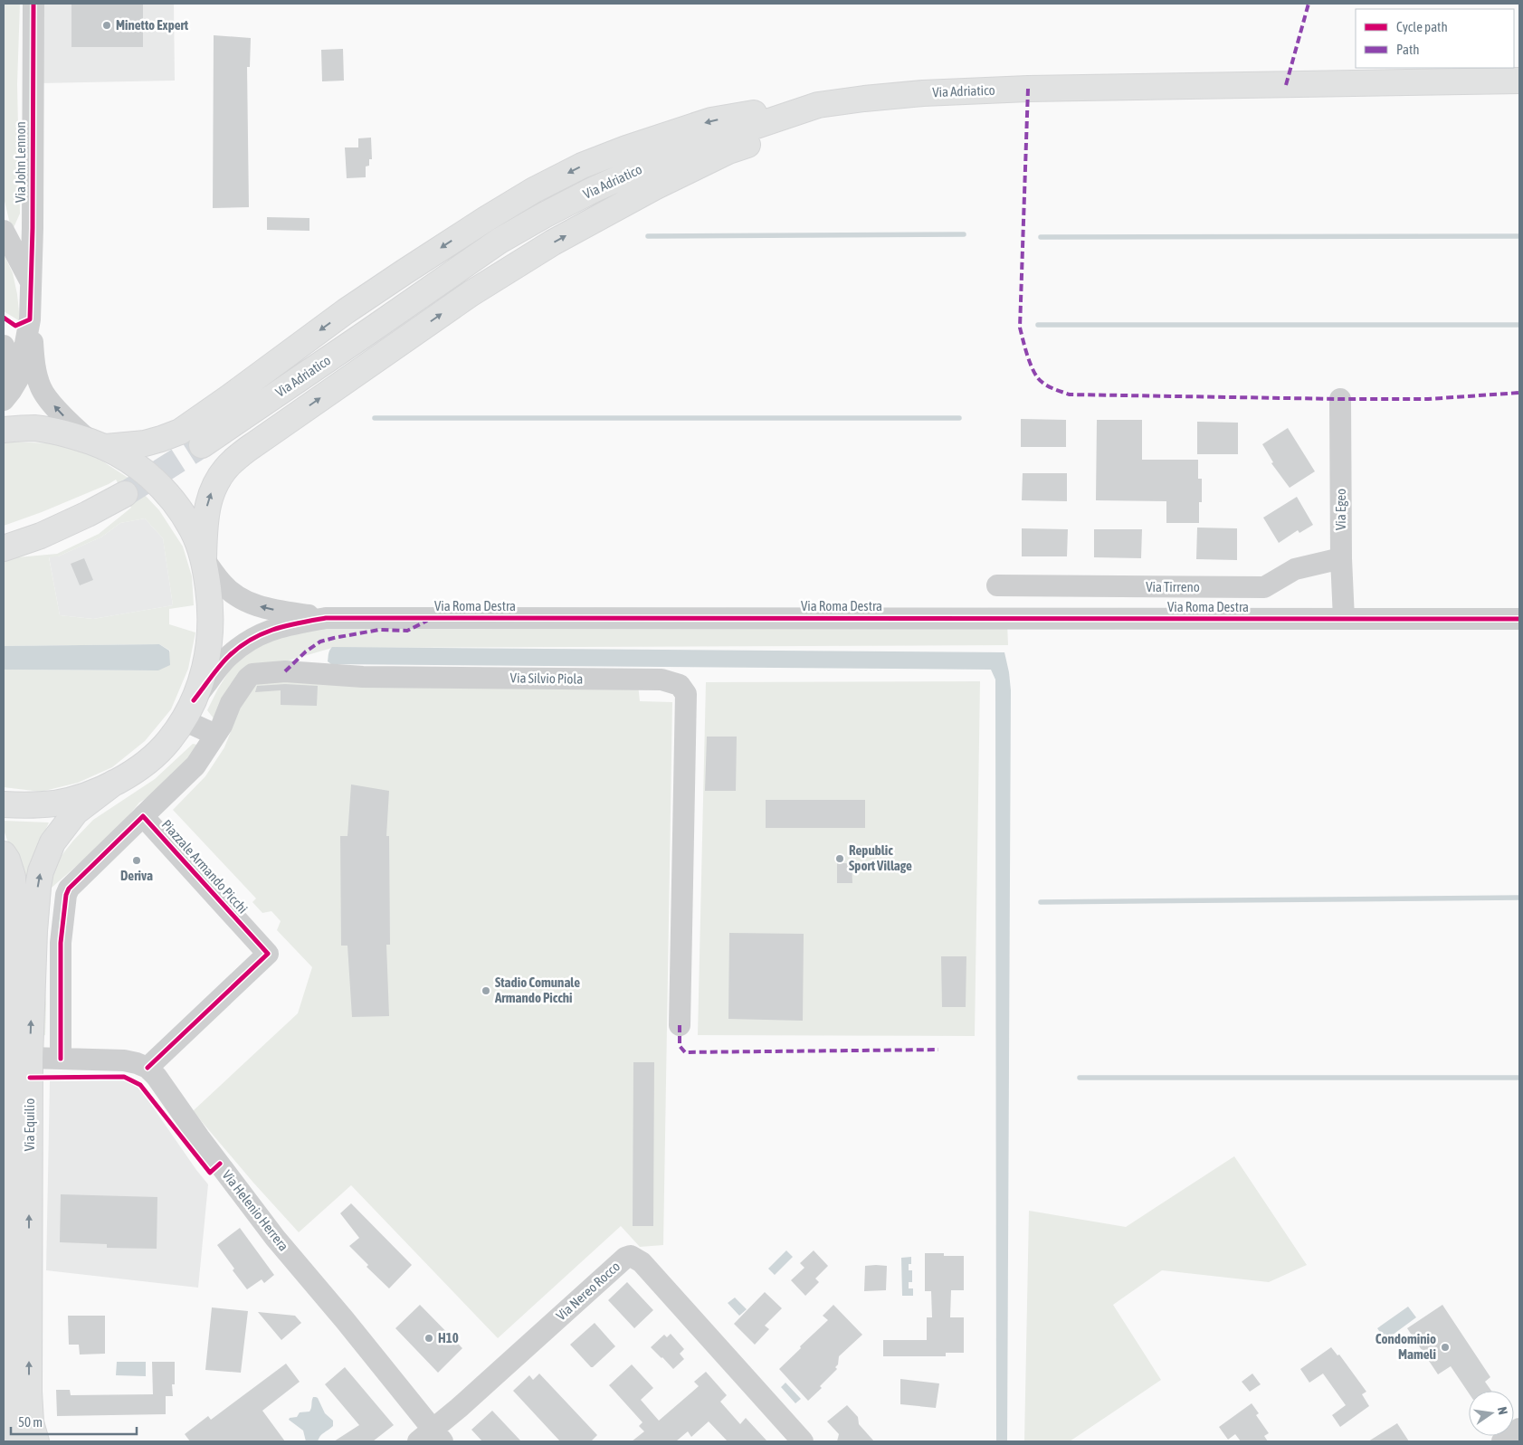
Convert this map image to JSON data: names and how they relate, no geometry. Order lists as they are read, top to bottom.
{
  "streets": {
    "main road": ["Via Adriatico", "Via Equilio"],
    "street": [
      "Via John Lennon",
      "Via Egeo",
      "Via Tirreno",
      "Via Roma Destra",
      "Via Silvio Piola",
      "Piazzale Armando Picchi",
      "Via Helenio Herrera",
      "Via Nereo Rocco"
    ]
  },
  "crossings": [
    ["Via Egeo", "Via Tirreno"],
    ["Via Egeo", "Via Roma Destra"],
    ["Via Silvio Piola", "Piazzale Armando Picchi"],
    ["Piazzale Armando Picchi", "Via Helenio Herrera"],
    ["Via Equilio", "Via Helenio Herrera"],
    ["Via Helenio Herrera", "Via Nereo Rocco"]
  ],
  "places": [
    "Minetto Expert",
    "Republic Sport Village",
    "Deriva",
    "Stadio Comunale Armando Picchi",
    "H10",
    "Condominio Mameli"
  ],
  "legend": ["Cycle path", "Path"],
  "scale_bar": "50 m",
  "north": "right"
}
